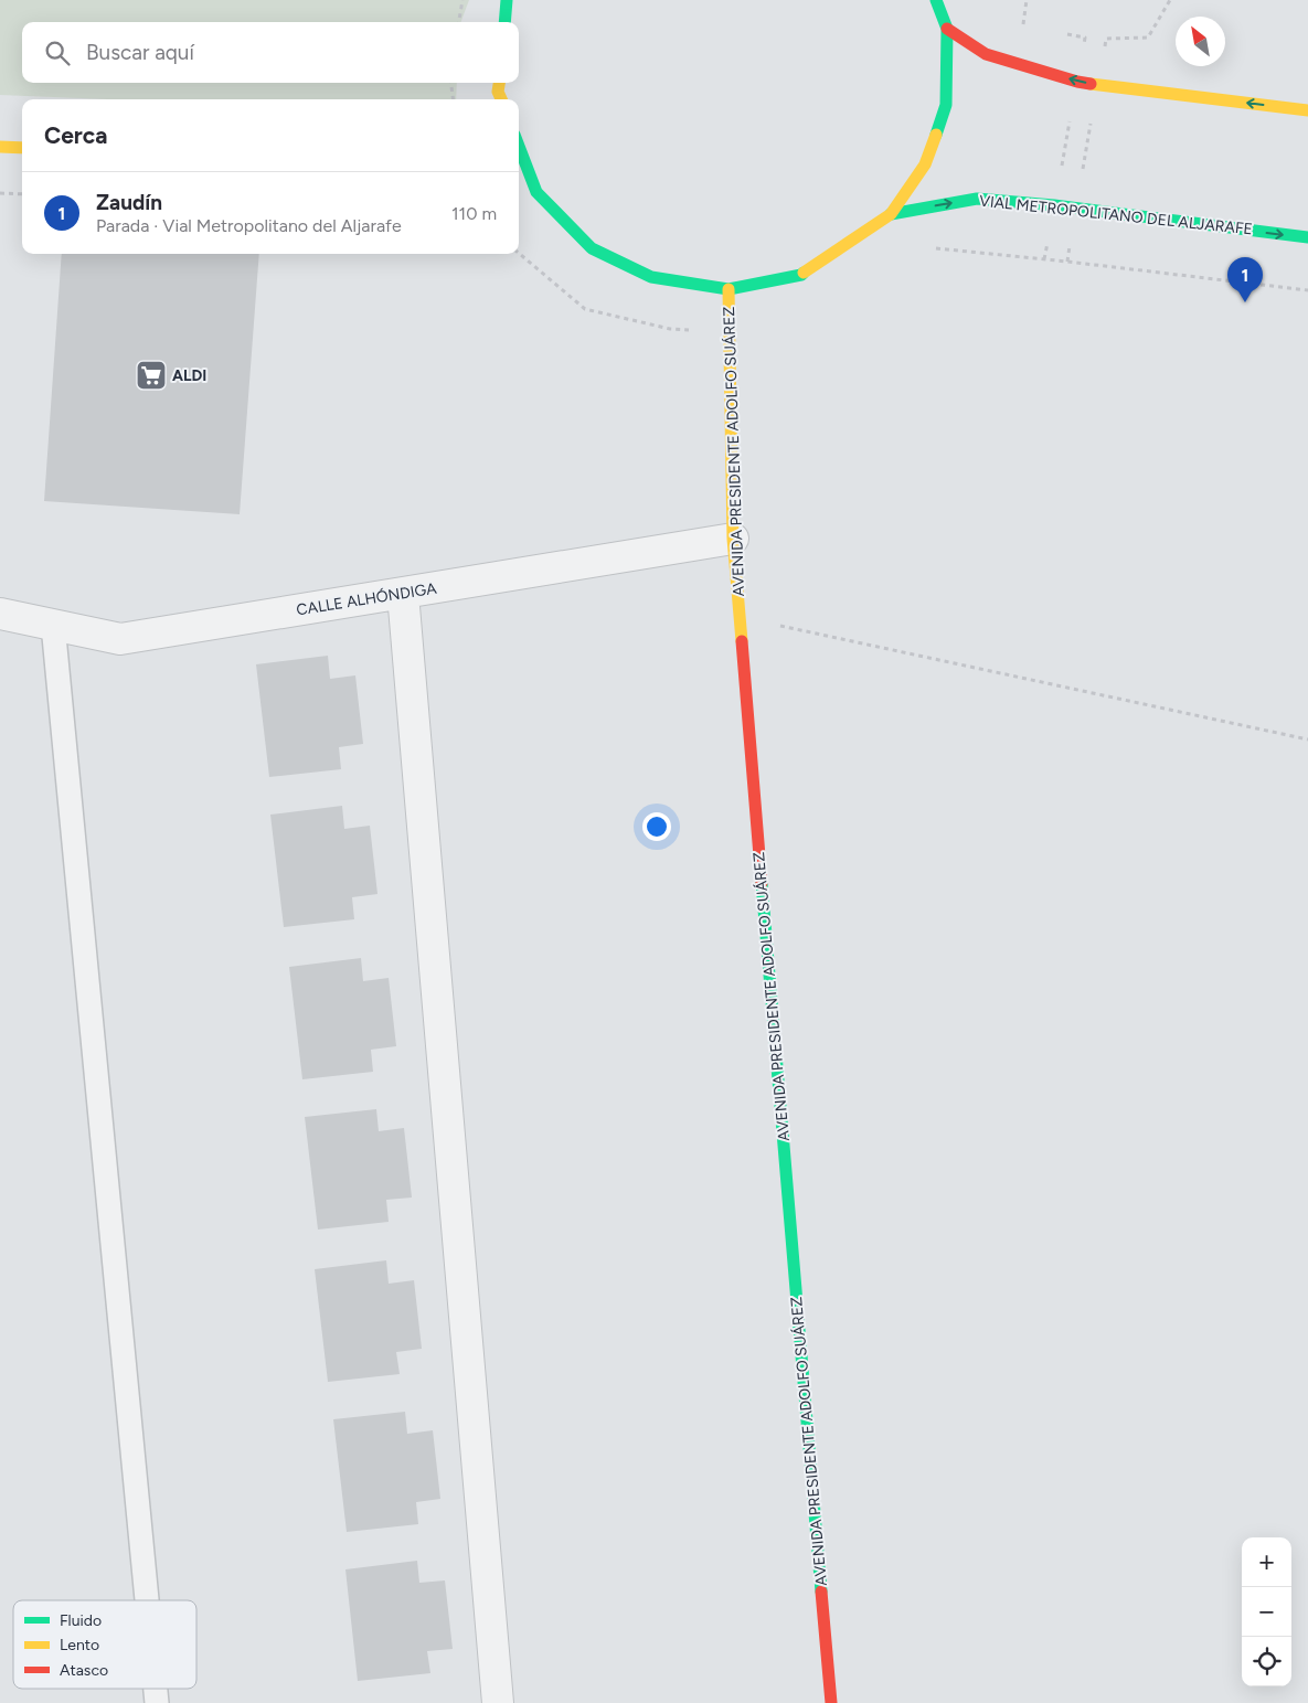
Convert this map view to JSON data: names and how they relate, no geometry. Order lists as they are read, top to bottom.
{
  "streets": {
    "main road": ["VIAL METROPOLITANO DEL ALJARAFE", "AVENIDA PRESIDENTE ADOLFO SUÁREZ"],
    "street": ["CALLE ALHÓNDIGA"]
  },
  "crossings": [
    ["VIAL METROPOLITANO DEL ALJARAFE", "AVENIDA PRESIDENTE ADOLFO SUÁREZ"],
    ["AVENIDA PRESIDENTE ADOLFO SUÁREZ", "CALLE ALHÓNDIGA"]
  ],
  "one_way": ["VIAL METROPOLITANO DEL ALJARAFE"],
  "places": {
    "supermarket": ["ALDI"]
  },
  "legend": ["Fluido", "Lento", "Atasco"],
  "north": "top left",
  "page": {
    "search": "Buscar aquí",
    "heading": "Cerca",
    "list": [
      {
        "mark": "1",
        "name": "Zaudín",
        "note": "Parada · Vial Metropolitano del Aljarafe",
        "value": "110 m"
      }
    ],
    "pins": "1",
    "map_buttons": ["+", "−"]
  }
}
